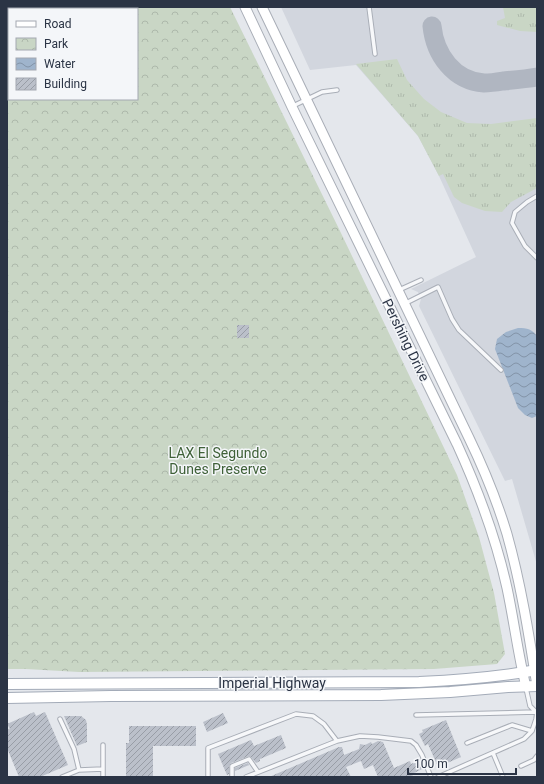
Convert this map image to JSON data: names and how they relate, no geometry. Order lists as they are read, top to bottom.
{
  "streets": {
    "main road": ["Pershing Drive", "Imperial Highway"]
  },
  "crossings": [
    ["Pershing Drive", "Imperial Highway"]
  ],
  "parks": ["LAX El Segundo Dunes Preserve"],
  "legend": [
    "Road",
    "Park",
    "Water",
    "Building"
  ],
  "scale_bar": "100 m"
}
